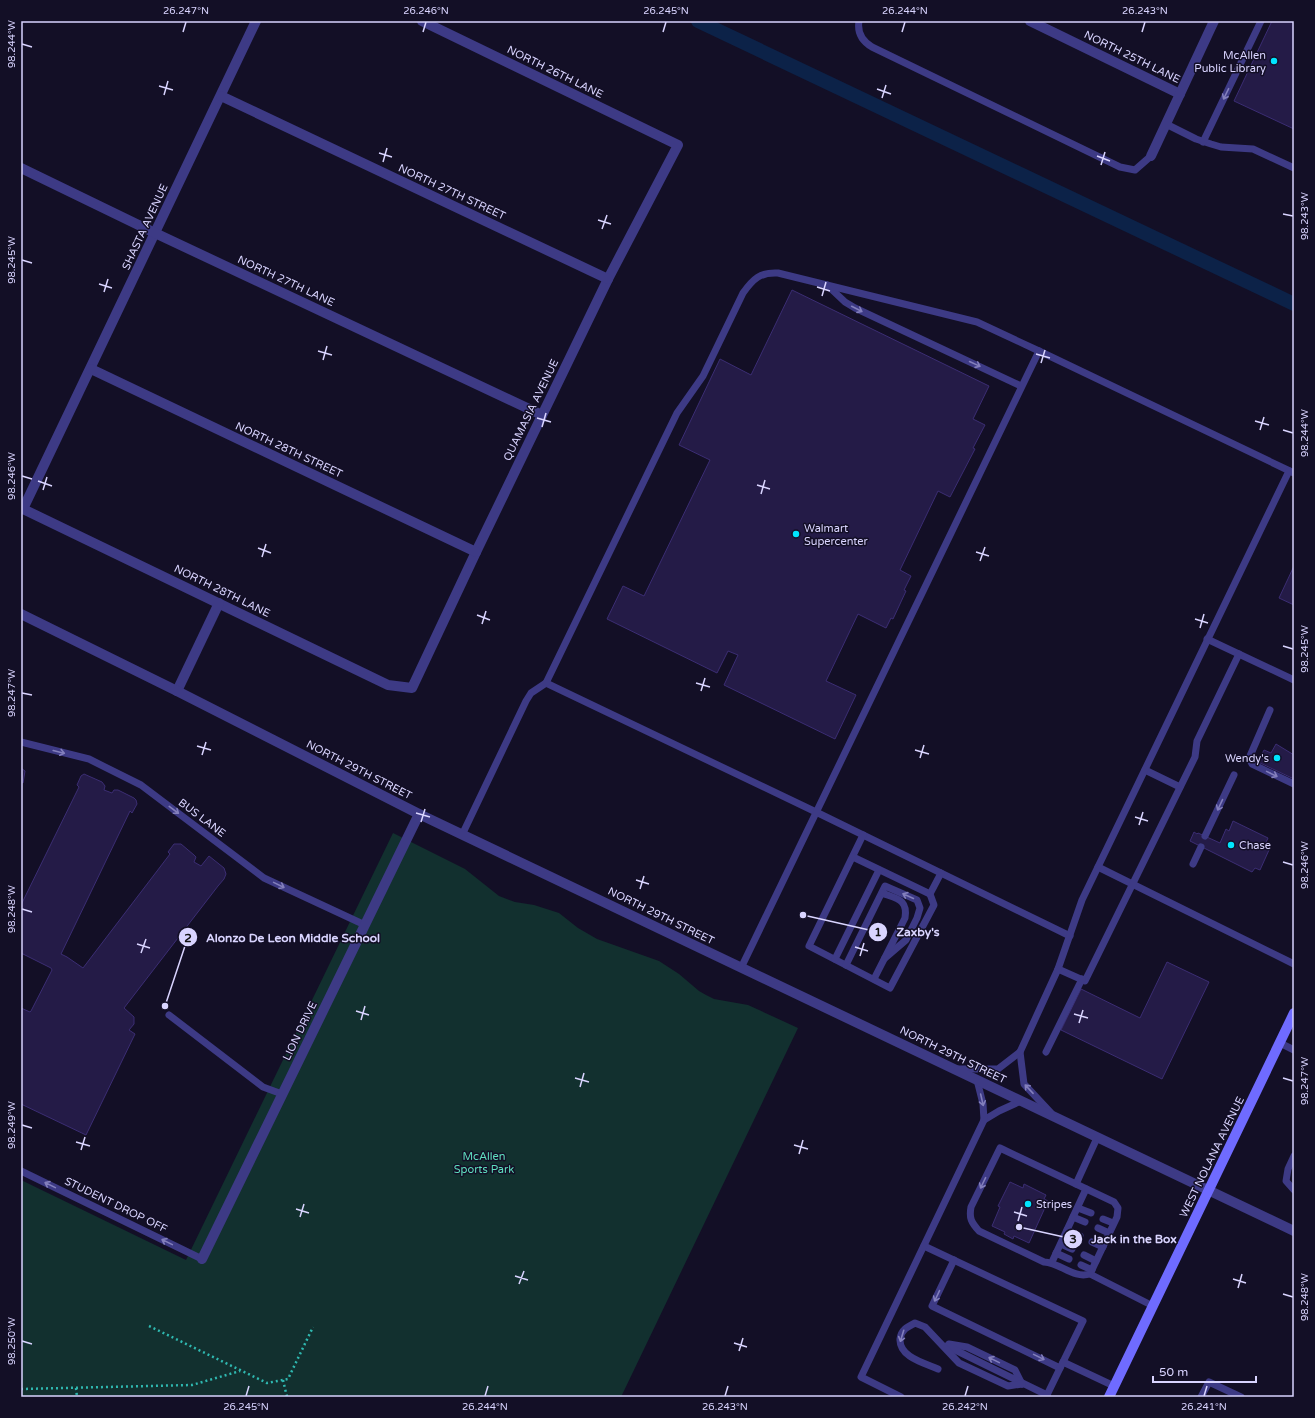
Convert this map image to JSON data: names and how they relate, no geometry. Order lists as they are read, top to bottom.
{
  "streets": {
    "main road": ["WEST NOLANA AVENUE"],
    "street": [
      "NORTH 25TH LANE",
      "NORTH 26TH LANE",
      "NORTH 27TH STREET",
      "SHASTA AVENUE",
      "NORTH 27TH LANE",
      "QUAMASIA AVENUE",
      "NORTH 28TH STREET",
      "NORTH 28TH LANE",
      "NORTH 29TH STREET",
      "LION DRIVE"
    ],
    "lane": ["BUS LANE", "STUDENT DROP OFF"]
  },
  "crossings": [
    ["NORTH 26TH LANE", "QUAMASIA AVENUE"],
    ["NORTH 27TH STREET", "SHASTA AVENUE"],
    ["NORTH 27TH STREET", "QUAMASIA AVENUE"],
    ["SHASTA AVENUE", "NORTH 27TH LANE"],
    ["SHASTA AVENUE", "NORTH 28TH STREET"],
    ["SHASTA AVENUE", "NORTH 28TH LANE"],
    ["NORTH 27TH LANE", "QUAMASIA AVENUE"],
    ["QUAMASIA AVENUE", "NORTH 28TH STREET"],
    ["QUAMASIA AVENUE", "NORTH 28TH LANE"],
    ["NORTH 29TH STREET", "LION DRIVE"],
    ["NORTH 29TH STREET", "WEST NOLANA AVENUE"],
    ["BUS LANE", "LION DRIVE"],
    ["LION DRIVE", "STUDENT DROP OFF"]
  ],
  "one_way": ["BUS LANE", "STUDENT DROP OFF"],
  "parks": ["McAllen Sports Park"],
  "places": [
    "McAllen Public Library",
    "Walmart Supercenter",
    "Wendy's",
    "Chase",
    "Zaxby's",
    "Alonzo De Leon Middle School",
    "Stripes",
    "Jack in the Box"
  ],
  "scale_bar": "50 m",
  "coordinates": [
    "26.247°N",
    "26.246°N",
    "26.245°N",
    "26.244°N",
    "26.243°N",
    "98.244°W",
    "98.243°W",
    "98.245°W",
    "98.246°W",
    "98.247°W",
    "98.248°W",
    "98.249°W",
    "98.250°W",
    "26.242°N",
    "26.241°N"
  ]
}
